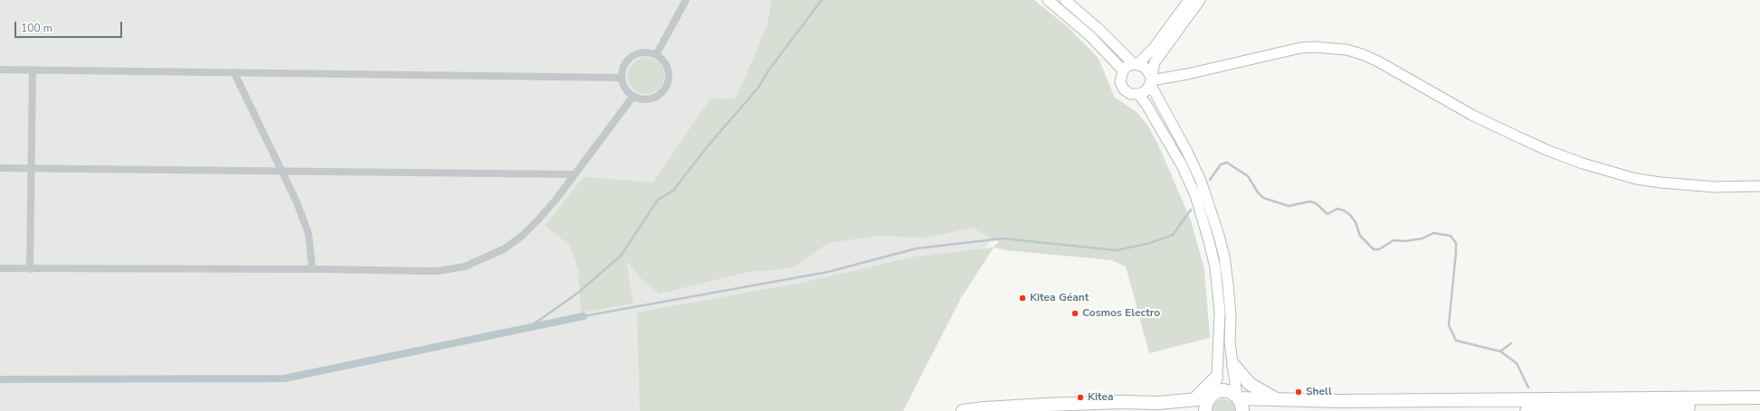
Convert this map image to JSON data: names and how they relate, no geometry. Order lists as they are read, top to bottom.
{
  "places": [
    "Kitea Géant",
    "Cosmos Electro",
    "Shell",
    "Kitea"
  ],
  "scale_bar": "100 m"
}
